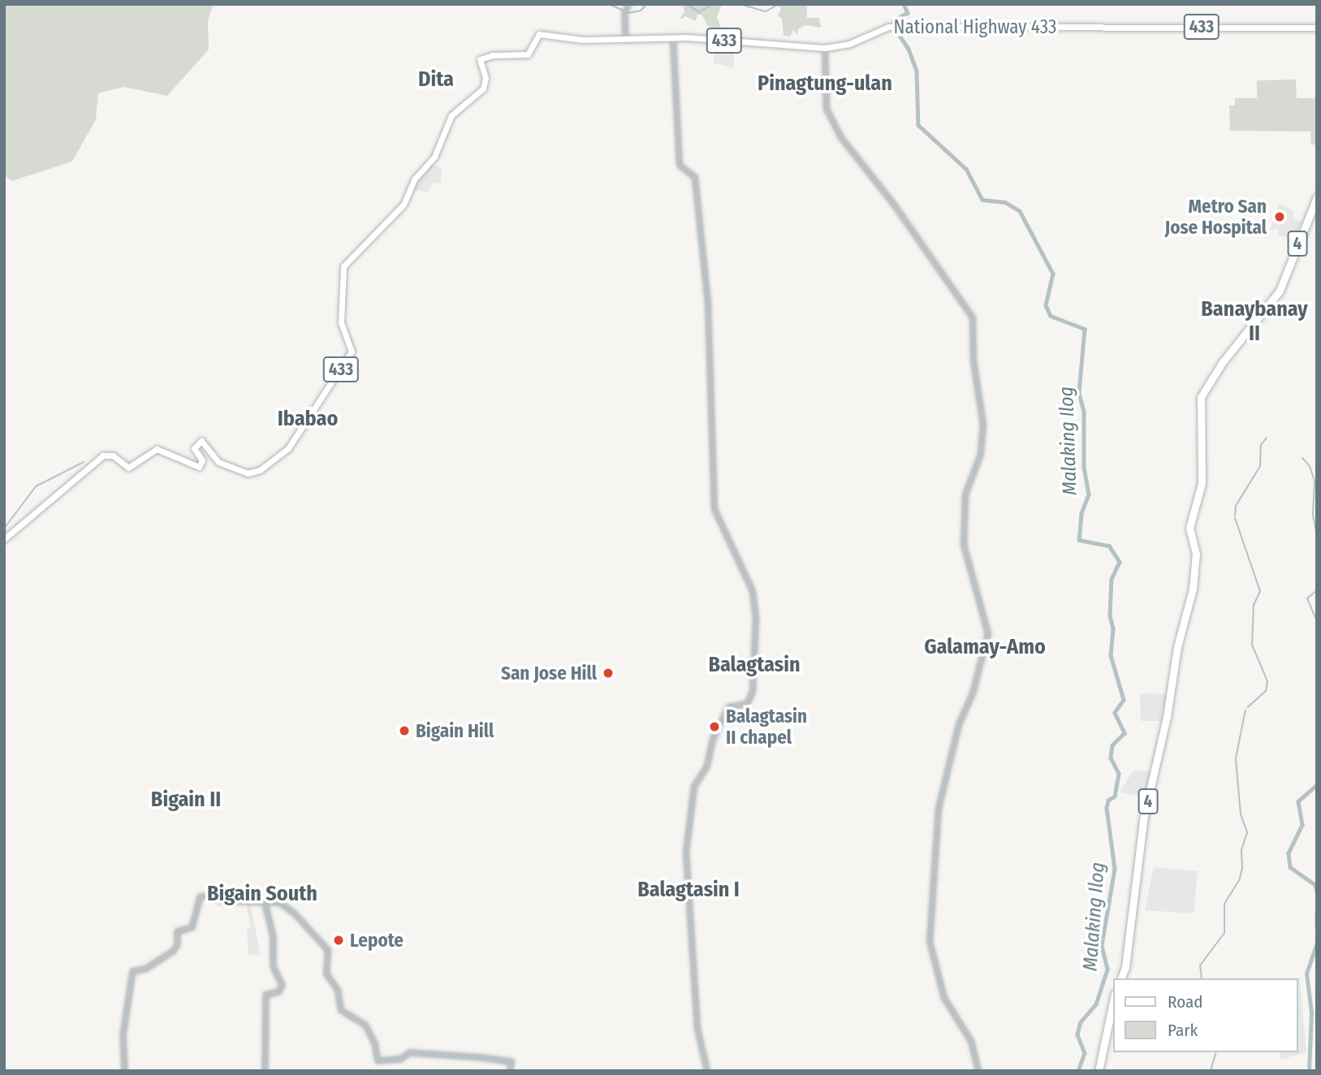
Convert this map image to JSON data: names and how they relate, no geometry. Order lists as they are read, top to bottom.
{
  "streets": {
    "highway": ["4"],
    "main road": ["National Highway 433", "433"]
  },
  "districts": [
    "Dita",
    "Pinagtung-ulan",
    "Banaybanay II",
    "Ibabao",
    "Galamay-Amo",
    "Balagtasin",
    "Bigain II",
    "Balagtasin I",
    "Bigain South"
  ],
  "water": ["Malaking Ilog"],
  "places": [
    "Metro San Jose Hospital",
    "San Jose Hill",
    "Balagtasin II chapel",
    "Bigain Hill",
    "Lepote"
  ],
  "legend": ["Road", "Park"]
}
